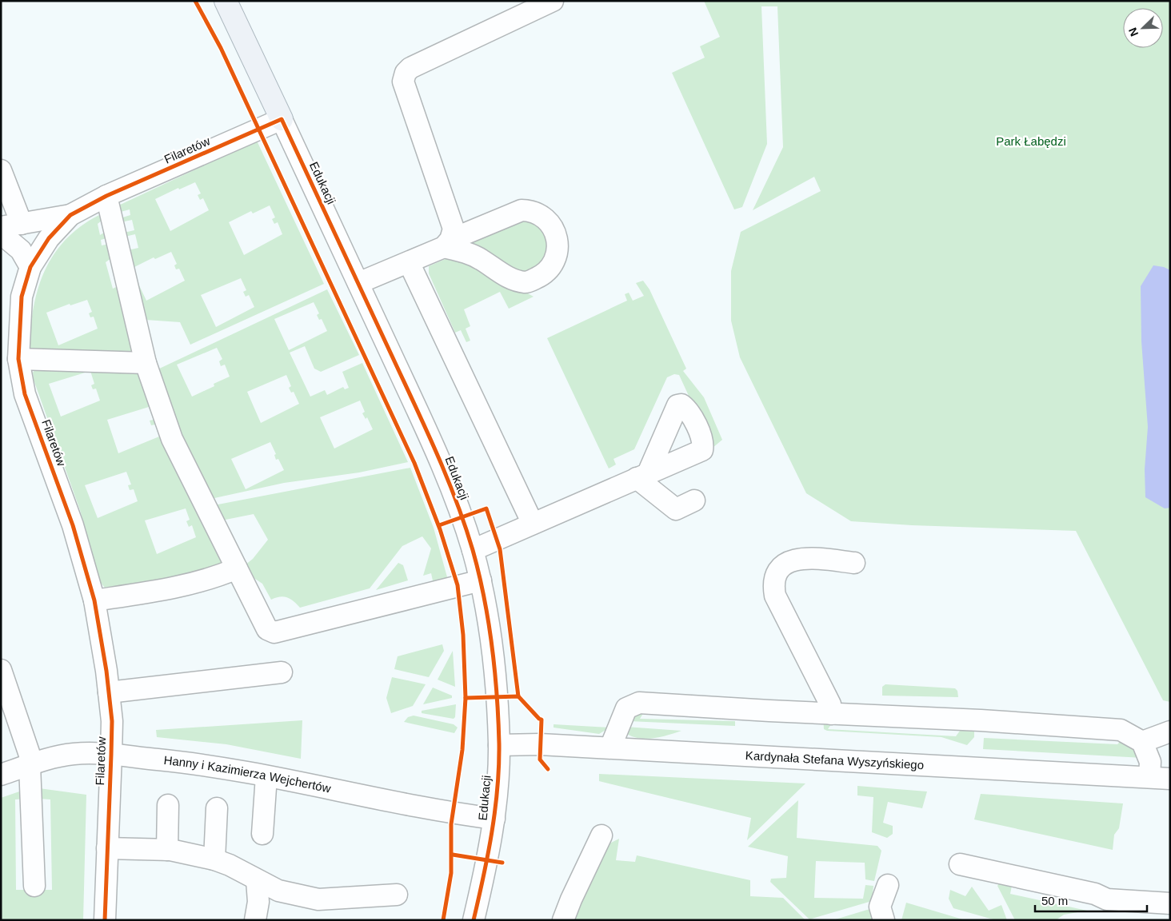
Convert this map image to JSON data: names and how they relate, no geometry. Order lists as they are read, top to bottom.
{
  "streets": {
    "street": [
      "Filaretów",
      "Edukacji",
      "Kardynała Stefana Wyszyńskiego",
      "Hanny i Kazimierza Wejchertów"
    ]
  },
  "crossings": [
    ["Filaretów", "Edukacji"],
    ["Filaretów", "Hanny i Kazimierza Wejchertów"],
    ["Edukacji", "Kardynała Stefana Wyszyńskiego"],
    ["Edukacji", "Hanny i Kazimierza Wejchertów"]
  ],
  "parks": ["Park Łabędzi"],
  "scale_bar": "50 m",
  "north": "bottom left"
}
